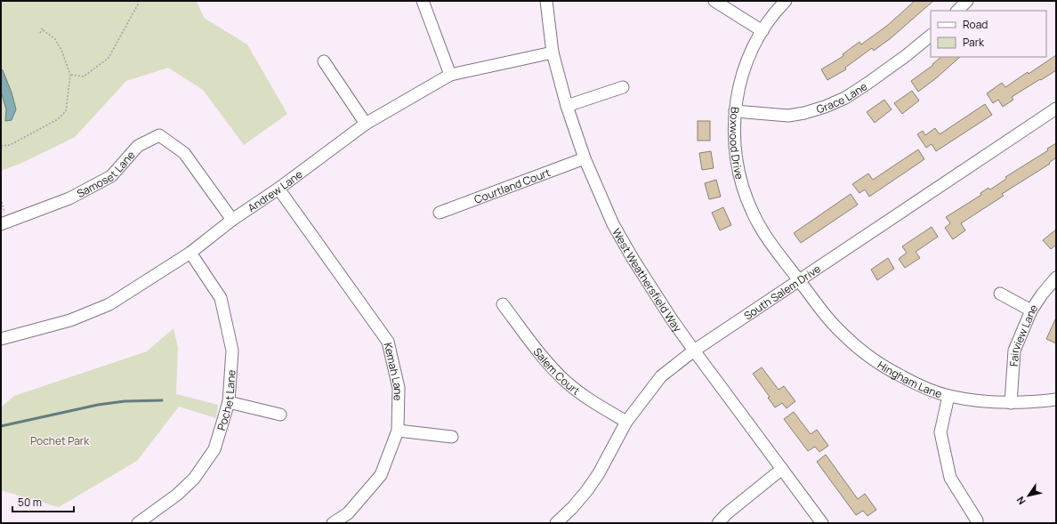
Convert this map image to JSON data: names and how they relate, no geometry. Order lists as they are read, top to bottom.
{
  "streets": {
    "street": [
      "Grace Lane",
      "Boxwood Drive",
      "Samoset Lane",
      "Courtland Court",
      "Andrew Lane",
      "West Weathersfield Way",
      "South Salem Drive",
      "Fairview Lane",
      "Salem Court",
      "Kemah Lane",
      "Hingham Lane",
      "Pochet Lane"
    ]
  },
  "crossings": [
    ["Grace Lane", "Boxwood Drive"],
    ["Boxwood Drive", "South Salem Drive"],
    ["Boxwood Drive", "Hingham Lane"],
    ["Samoset Lane", "Andrew Lane"],
    ["Courtland Court", "West Weathersfield Way"],
    ["Andrew Lane", "West Weathersfield Way"],
    ["Andrew Lane", "Kemah Lane"],
    ["Andrew Lane", "Pochet Lane"],
    ["West Weathersfield Way", "South Salem Drive"],
    ["South Salem Drive", "Salem Court"],
    ["South Salem Drive", "Hingham Lane"],
    ["Fairview Lane", "Hingham Lane"]
  ],
  "parks": ["Pochet Park"],
  "legend": ["Road", "Park"],
  "scale_bar": "50 m",
  "north": "bottom left"
}
